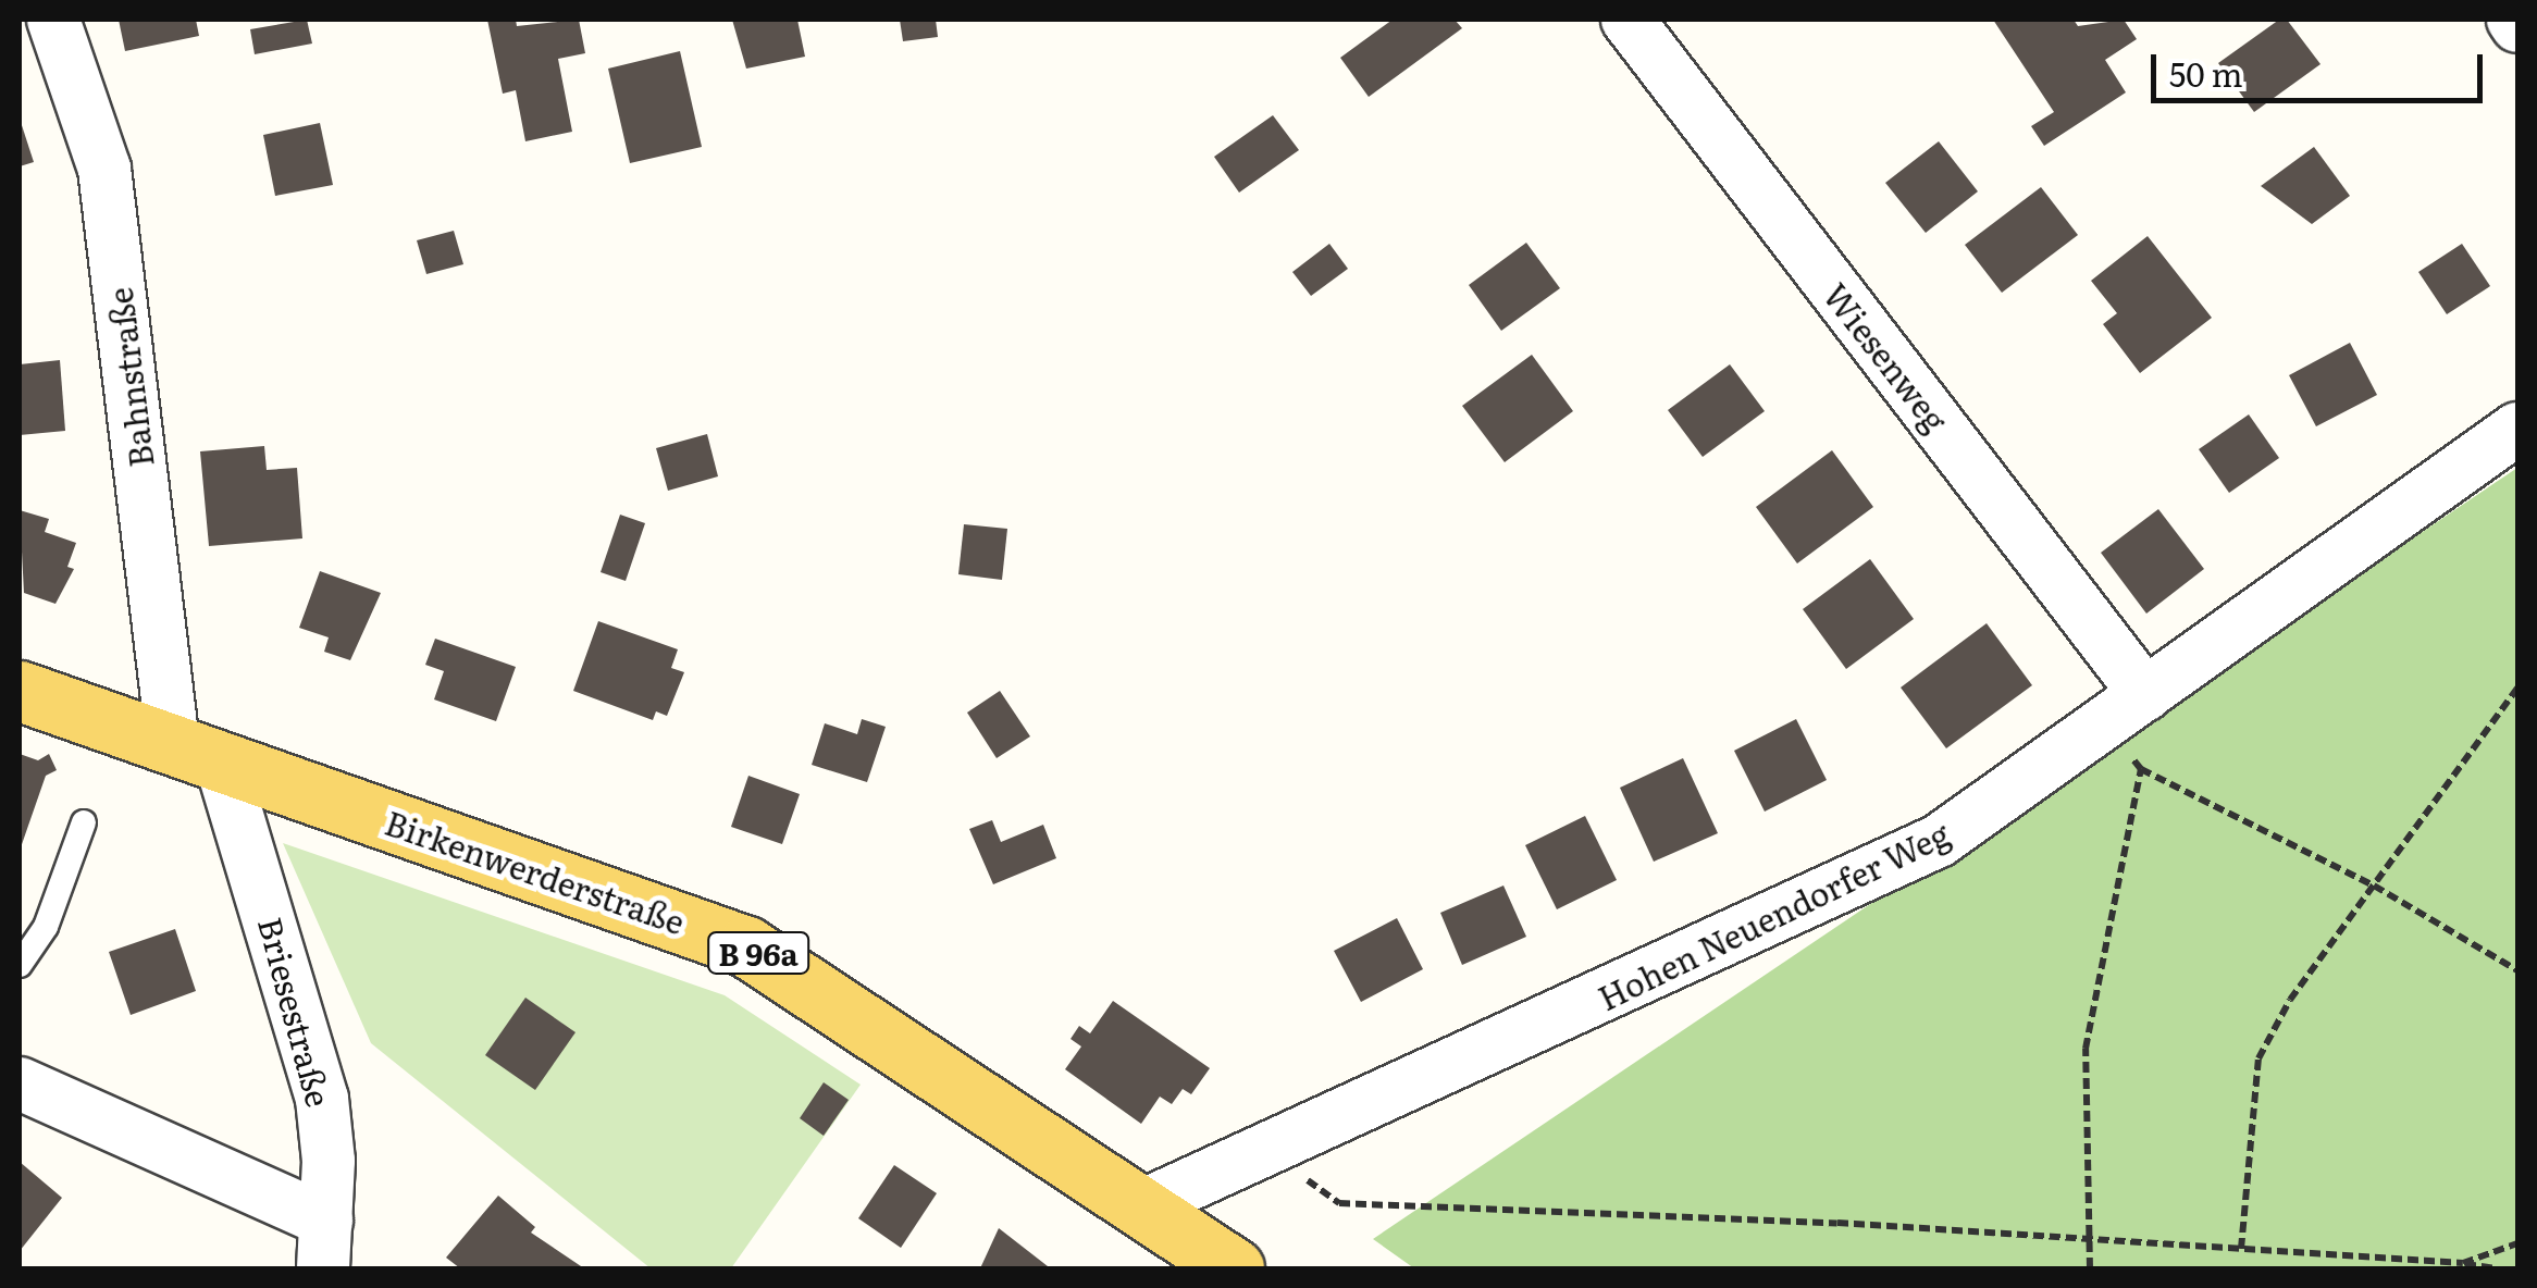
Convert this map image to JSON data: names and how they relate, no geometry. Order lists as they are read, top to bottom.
{
  "streets": {
    "main road": ["Birkenwerderstraße", "B 96a"],
    "street": [
      "Wiesenweg",
      "Bahnstraße",
      "Hohen Neuendorfer Weg",
      "Briesestraße"
    ]
  },
  "crossings": [
    ["Wiesenweg", "Hohen Neuendorfer Weg"],
    ["Bahnstraße", "Birkenwerderstraße"],
    ["Bahnstraße", "Briesestraße"],
    ["Birkenwerderstraße", "Hohen Neuendorfer Weg"],
    ["Birkenwerderstraße", "Briesestraße"]
  ],
  "scale_bar": "50 m"
}
